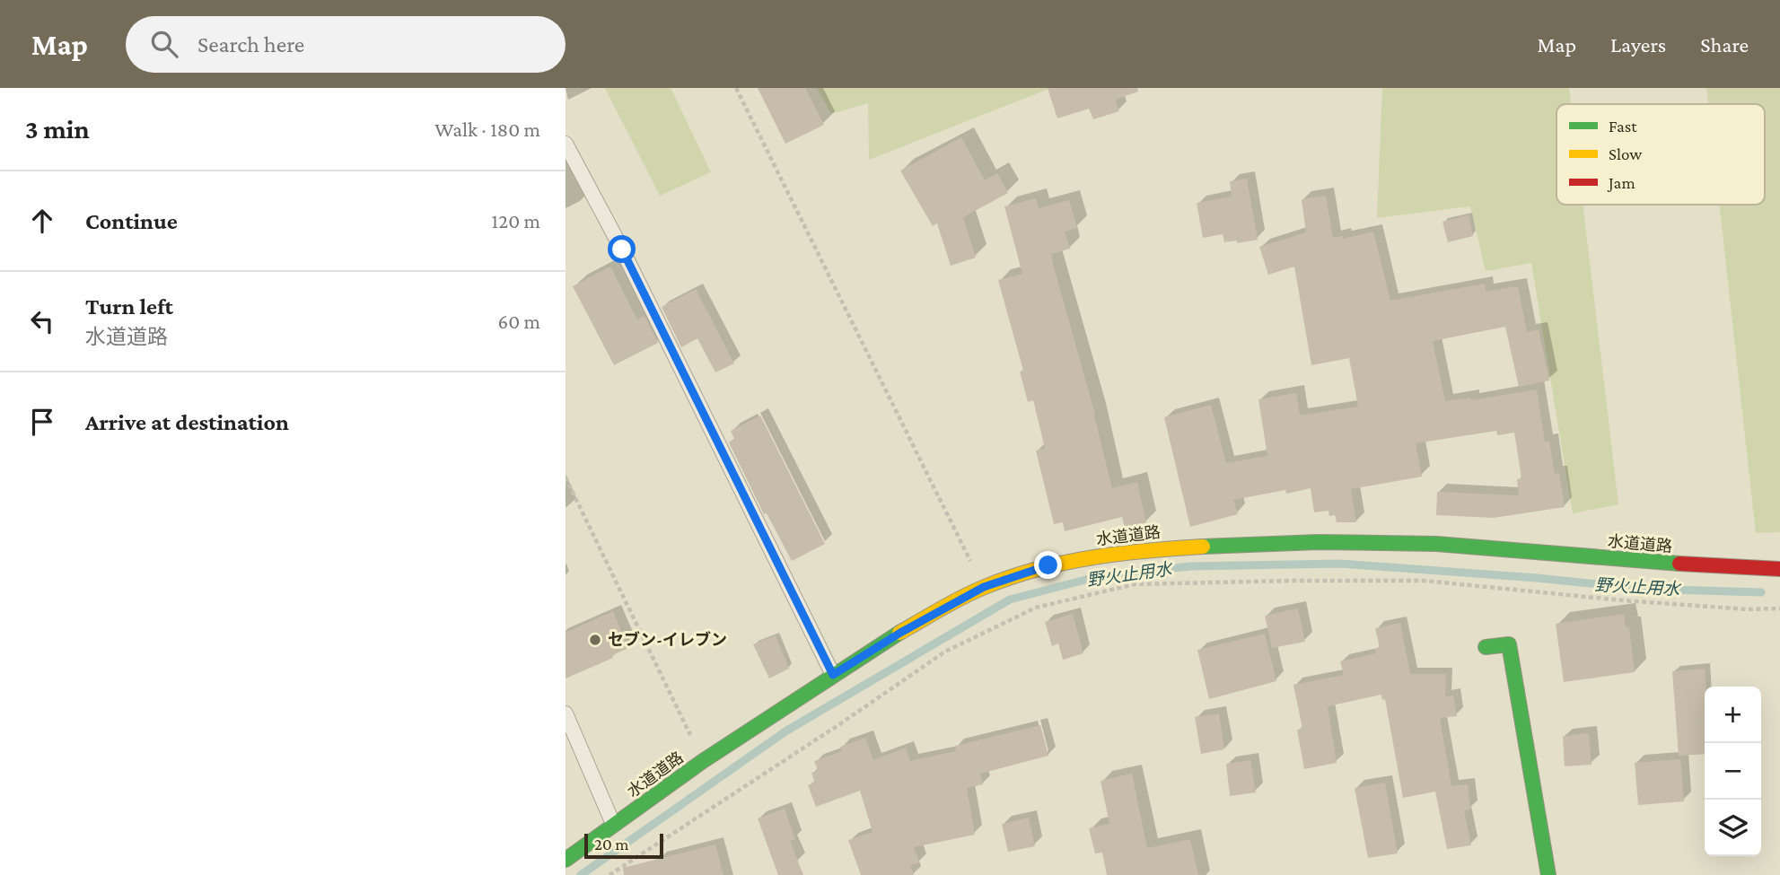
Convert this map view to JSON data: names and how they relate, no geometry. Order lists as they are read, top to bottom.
{
  "streets": {
    "street": ["水道道路"]
  },
  "water": ["野火止用水"],
  "places": ["セブン-イレブン"],
  "legend": ["Fast", "Slow", "Jam"],
  "scale_bar": "20 m",
  "page": {
    "header": "Map",
    "search": "Search here",
    "nav": ["Map", "Layers", "Share"],
    "heading": ["3 min", "Walk · 180 m"],
    "list": [
      ["Continue", "120 m"],
      ["Turn left", "水道道路", "60 m"],
      "Arrive at destination"
    ],
    "map_buttons": ["+", "−"],
    "scale": "20 m"
  }
}
